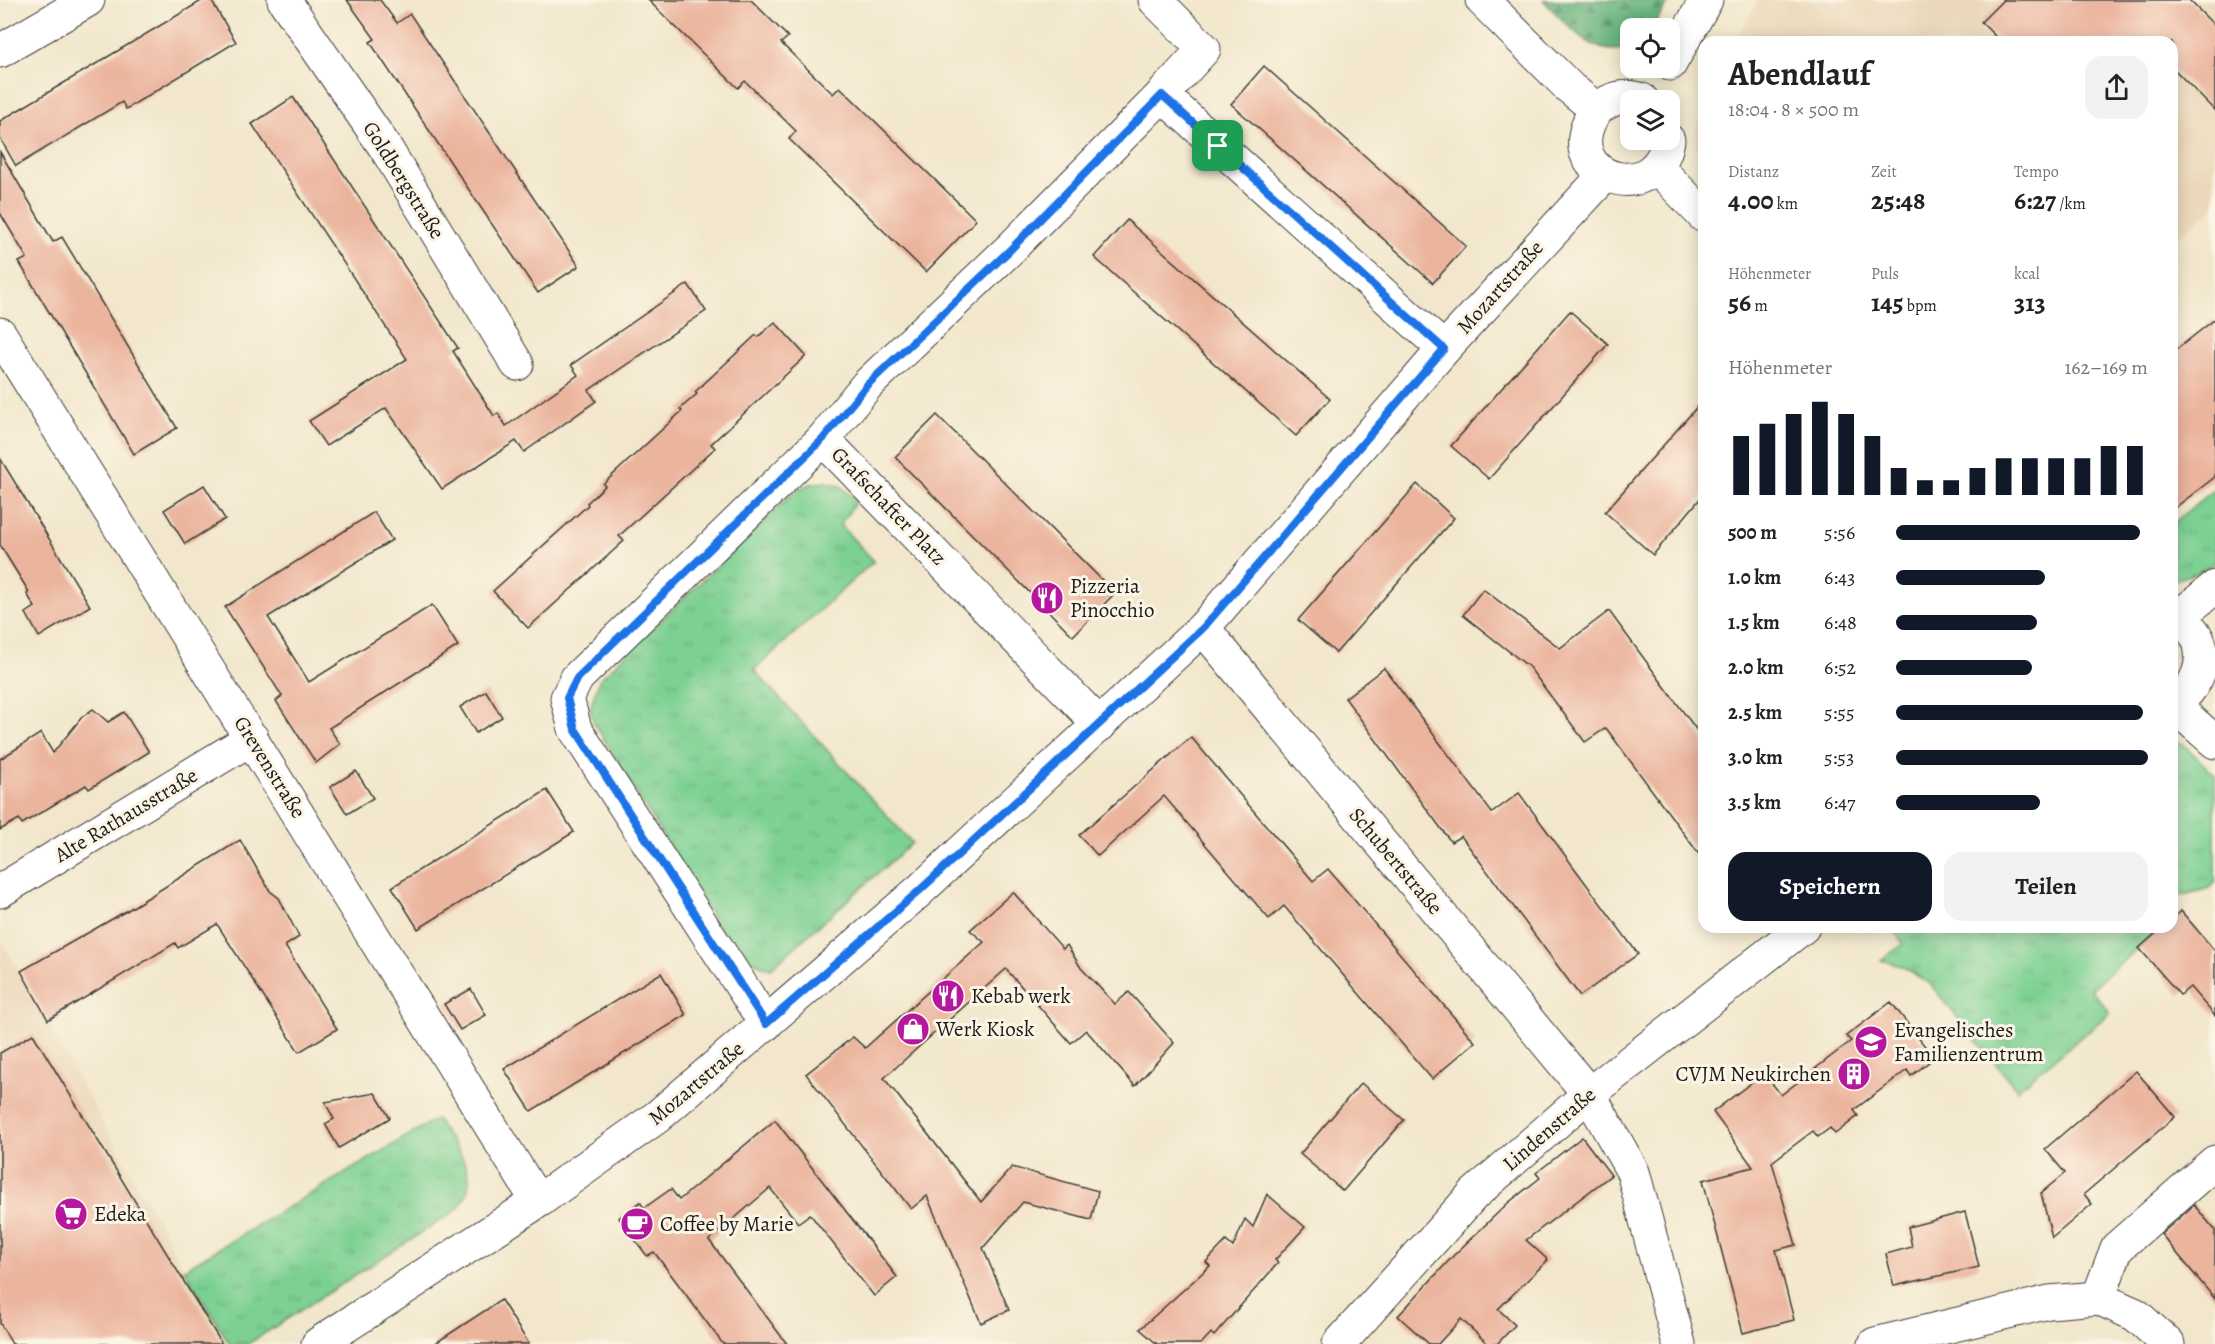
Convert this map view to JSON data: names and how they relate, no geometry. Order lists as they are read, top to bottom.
{
  "streets": {
    "street": [
      "Goldbergstraße",
      "Mozartstraße",
      "Grafschafter Platz",
      "Grevenstraße",
      "Alte Rathausstraße",
      "Schubertstraße",
      "Lindenstraße"
    ]
  },
  "crossings": [
    ["Mozartstraße", "Grafschafter Platz"],
    ["Mozartstraße", "Grevenstraße"],
    ["Mozartstraße", "Schubertstraße"],
    ["Grevenstraße", "Alte Rathausstraße"],
    ["Schubertstraße", "Lindenstraße"]
  ],
  "places": {
    "restaurant": ["Pizzeria Pinocchio", "Kebab werk"],
    "shop": ["Werk Kiosk"],
    "school or university": ["Evangelisches Familienzentrum"],
    "building": ["CVJM Neukirchen"],
    "supermarket": ["Edeka"],
    "cafe": ["Coffee by Marie"]
  },
  "page": {
    "heading": ["Abendlauf", "18:04 · 8 × 500 m"],
    "stats": [
      ["Distanz", "4.00 km"],
      ["Zeit", "25:48"],
      ["Tempo", "6:27 /km"],
      ["Höhenmeter", "56 m"],
      ["Puls", "145 bpm"],
      ["kcal", "313"]
    ],
    "chart": ["Höhenmeter", "162–169 m"],
    "list": [
      {
        "name": "500 m",
        "note": "5:56"
      },
      {
        "name": "1.0 km",
        "note": "6:43"
      },
      {
        "name": "1.5 km",
        "note": "6:48"
      },
      {
        "name": "2.0 km",
        "note": "6:52"
      },
      {
        "name": "2.5 km",
        "note": "5:55"
      },
      {
        "name": "3.0 km",
        "note": "5:53"
      },
      {
        "name": "3.5 km",
        "note": "6:47"
      }
    ],
    "buttons": ["Speichern", "Teilen"]
  }
}
